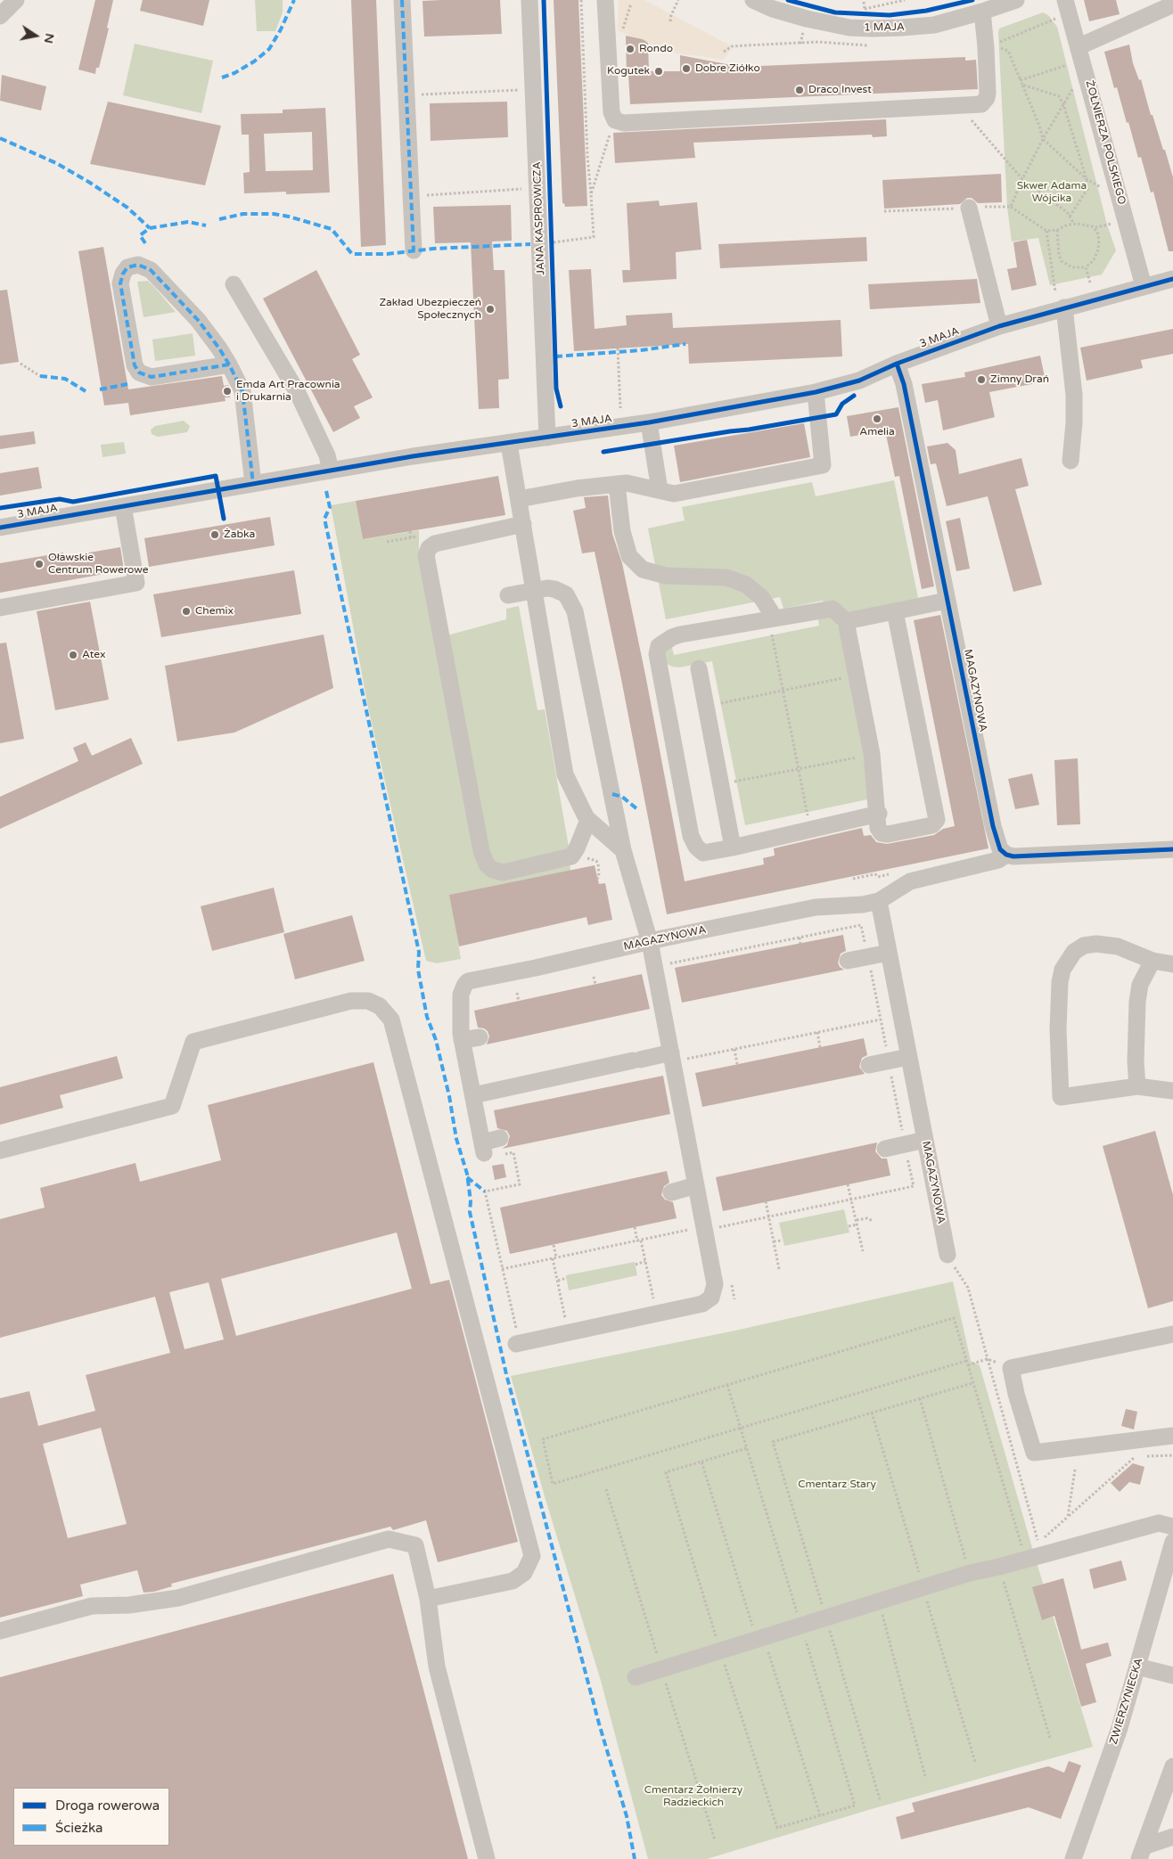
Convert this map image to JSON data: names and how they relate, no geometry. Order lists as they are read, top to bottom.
{
  "streets": {
    "street": [
      "1 MAJA",
      "ŻOŁNIERZA POLSKIEGO",
      "JANA KASPROWICZA",
      "3 MAJA",
      "MAGAZYNOWA",
      "ZWIERZYNIECKA"
    ]
  },
  "crossings": [
    ["ŻOŁNIERZA POLSKIEGO", "3 MAJA"],
    ["JANA KASPROWICZA", "3 MAJA"],
    ["3 MAJA", "MAGAZYNOWA"]
  ],
  "parks": ["Skwer Adama Wójcika", "Cmentarz Stary", "Cmentarz Żołnierzy Radzieckich"],
  "places": [
    "Rondo",
    "Dobre Ziółko",
    "Kogutek",
    "Draco Invest",
    "Zakład Ubezpieczeń Społecznych",
    "Zimny Drań",
    "Emda Art Pracownia i Drukarnia",
    "Amelia",
    "Żabka",
    "Oławskie Centrum Rowerowe",
    "Chemix",
    "Atex"
  ],
  "legend": ["Droga rowerowa", "Ścieżka"],
  "north": "right"
}
